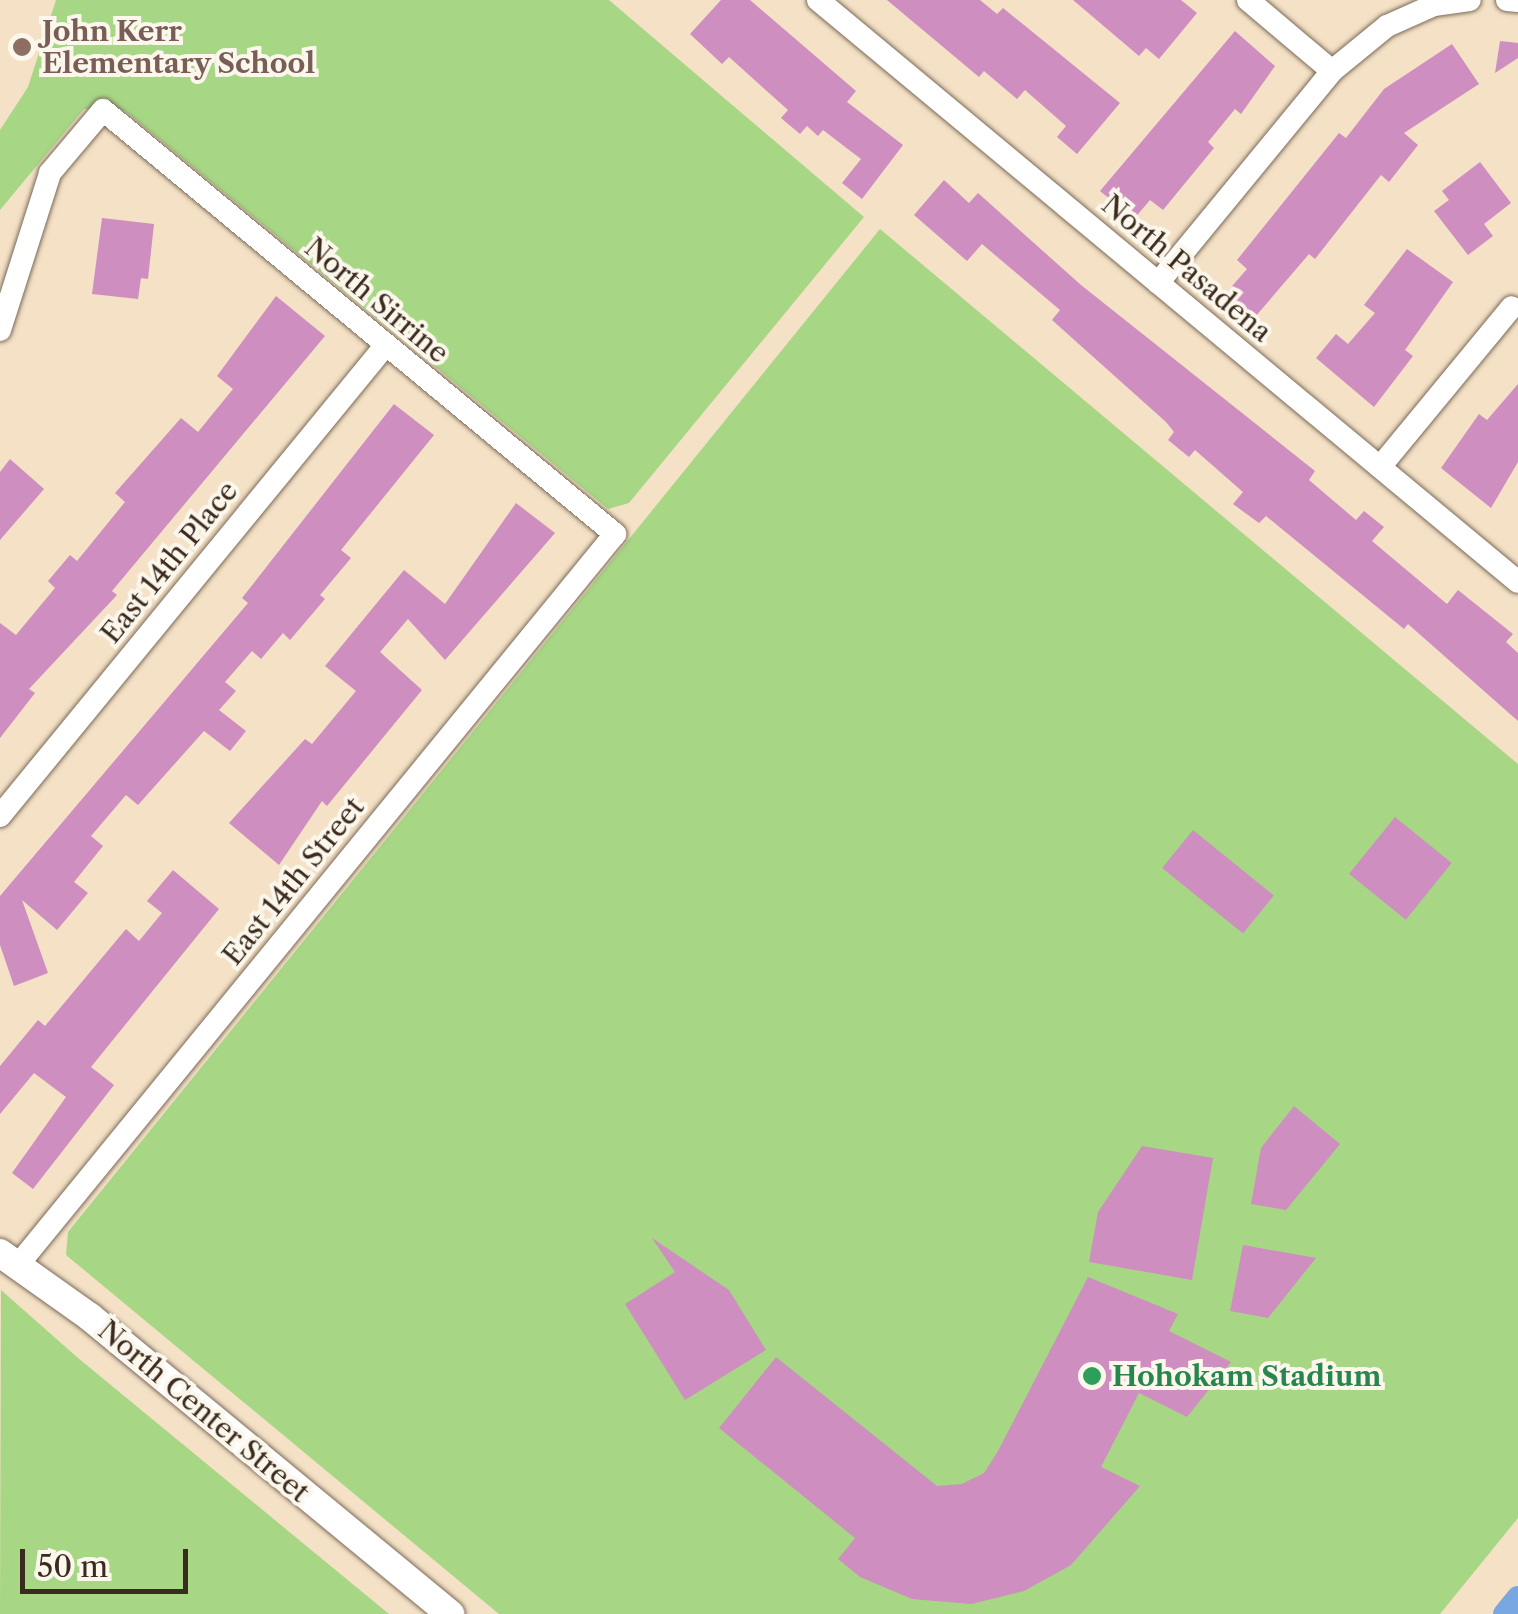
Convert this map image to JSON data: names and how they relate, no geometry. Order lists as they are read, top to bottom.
{
  "streets": {
    "street": [
      "North Pasadena",
      "North Sirrine",
      "East 14th Place",
      "East 14th Street",
      "North Center Street"
    ]
  },
  "crossings": [
    ["North Sirrine", "East 14th Place"],
    ["North Sirrine", "East 14th Street"],
    ["East 14th Street", "North Center Street"]
  ],
  "places": ["John Kerr Elementary School", "Hohokam Stadium"],
  "scale_bar": "50 m"
}
